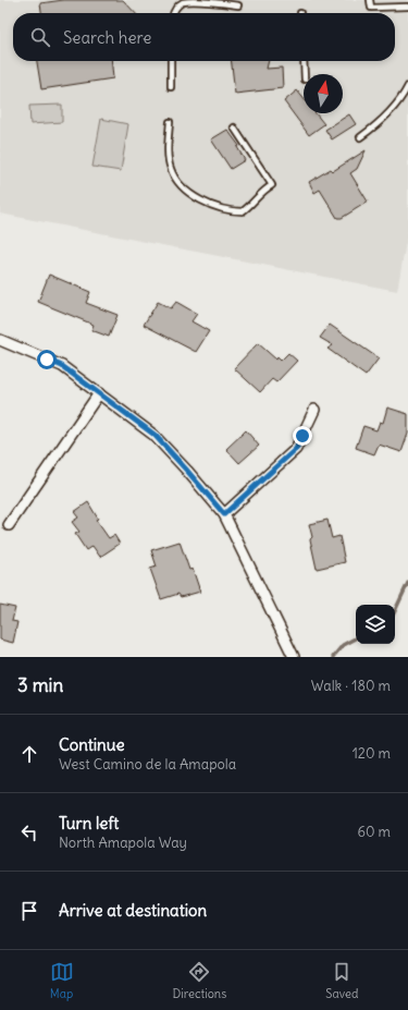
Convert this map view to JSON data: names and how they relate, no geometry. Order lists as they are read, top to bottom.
{
  "north": "top",
  "page": {
    "search": "Search here",
    "heading": ["3 min", "Walk · 180 m"],
    "list": [
      ["Continue", "West Camino de la Amapola", "120 m"],
      ["Turn left", "North Amapola Way", "60 m"],
      "Arrive at destination"
    ],
    "nav": ["Map", "Directions", "Saved"]
  }
}
